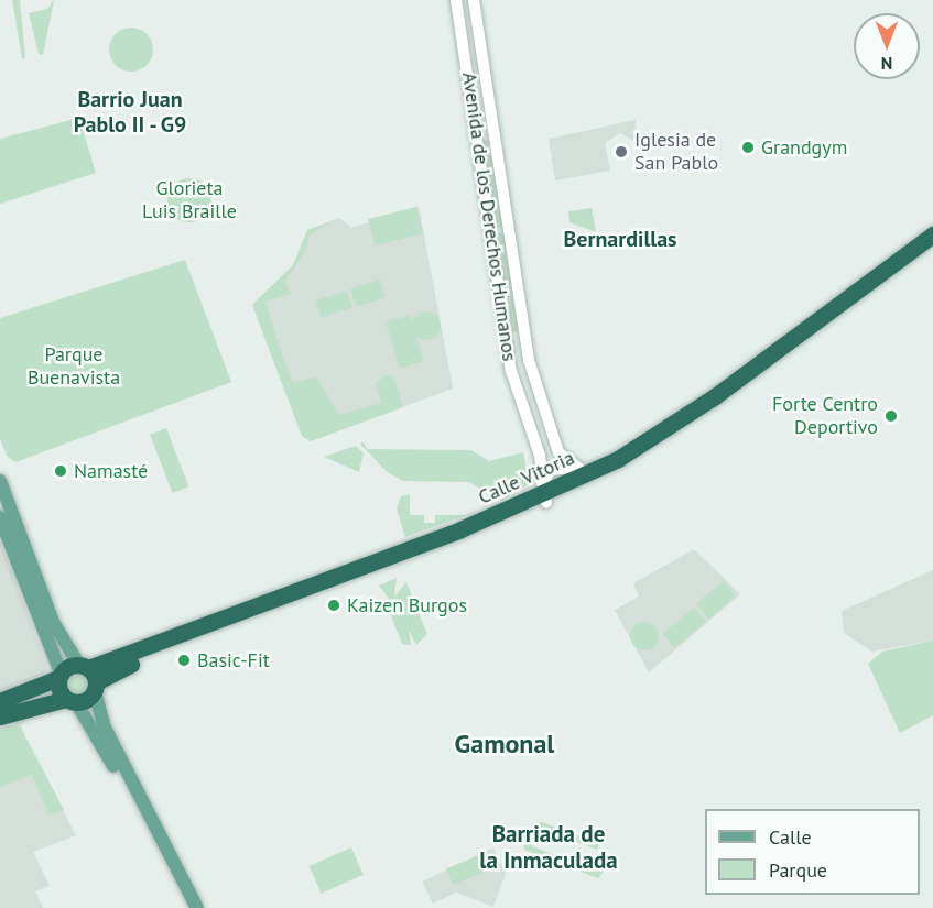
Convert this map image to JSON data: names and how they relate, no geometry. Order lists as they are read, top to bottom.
{
  "streets": {
    "highway": ["Calle Vitoria"],
    "street": ["Avenida de los Derechos Humanos"]
  },
  "crossings": [
    ["Avenida de los Derechos Humanos", "Calle Vitoria"]
  ],
  "districts": [
    "Barrio Juan Pablo II - G9",
    "Bernardillas",
    "Gamonal",
    "Barriada de la Inmaculada"
  ],
  "parks": ["Glorieta Luis Braille", "Parque Buenavista"],
  "places": [
    "Grandgym",
    "Iglesia de San Pablo",
    "Forte Centro Deportivo",
    "Namasté",
    "Kaizen Burgos",
    "Basic-Fit"
  ],
  "legend": ["Calle", "Parque"],
  "north": "bottom"
}
